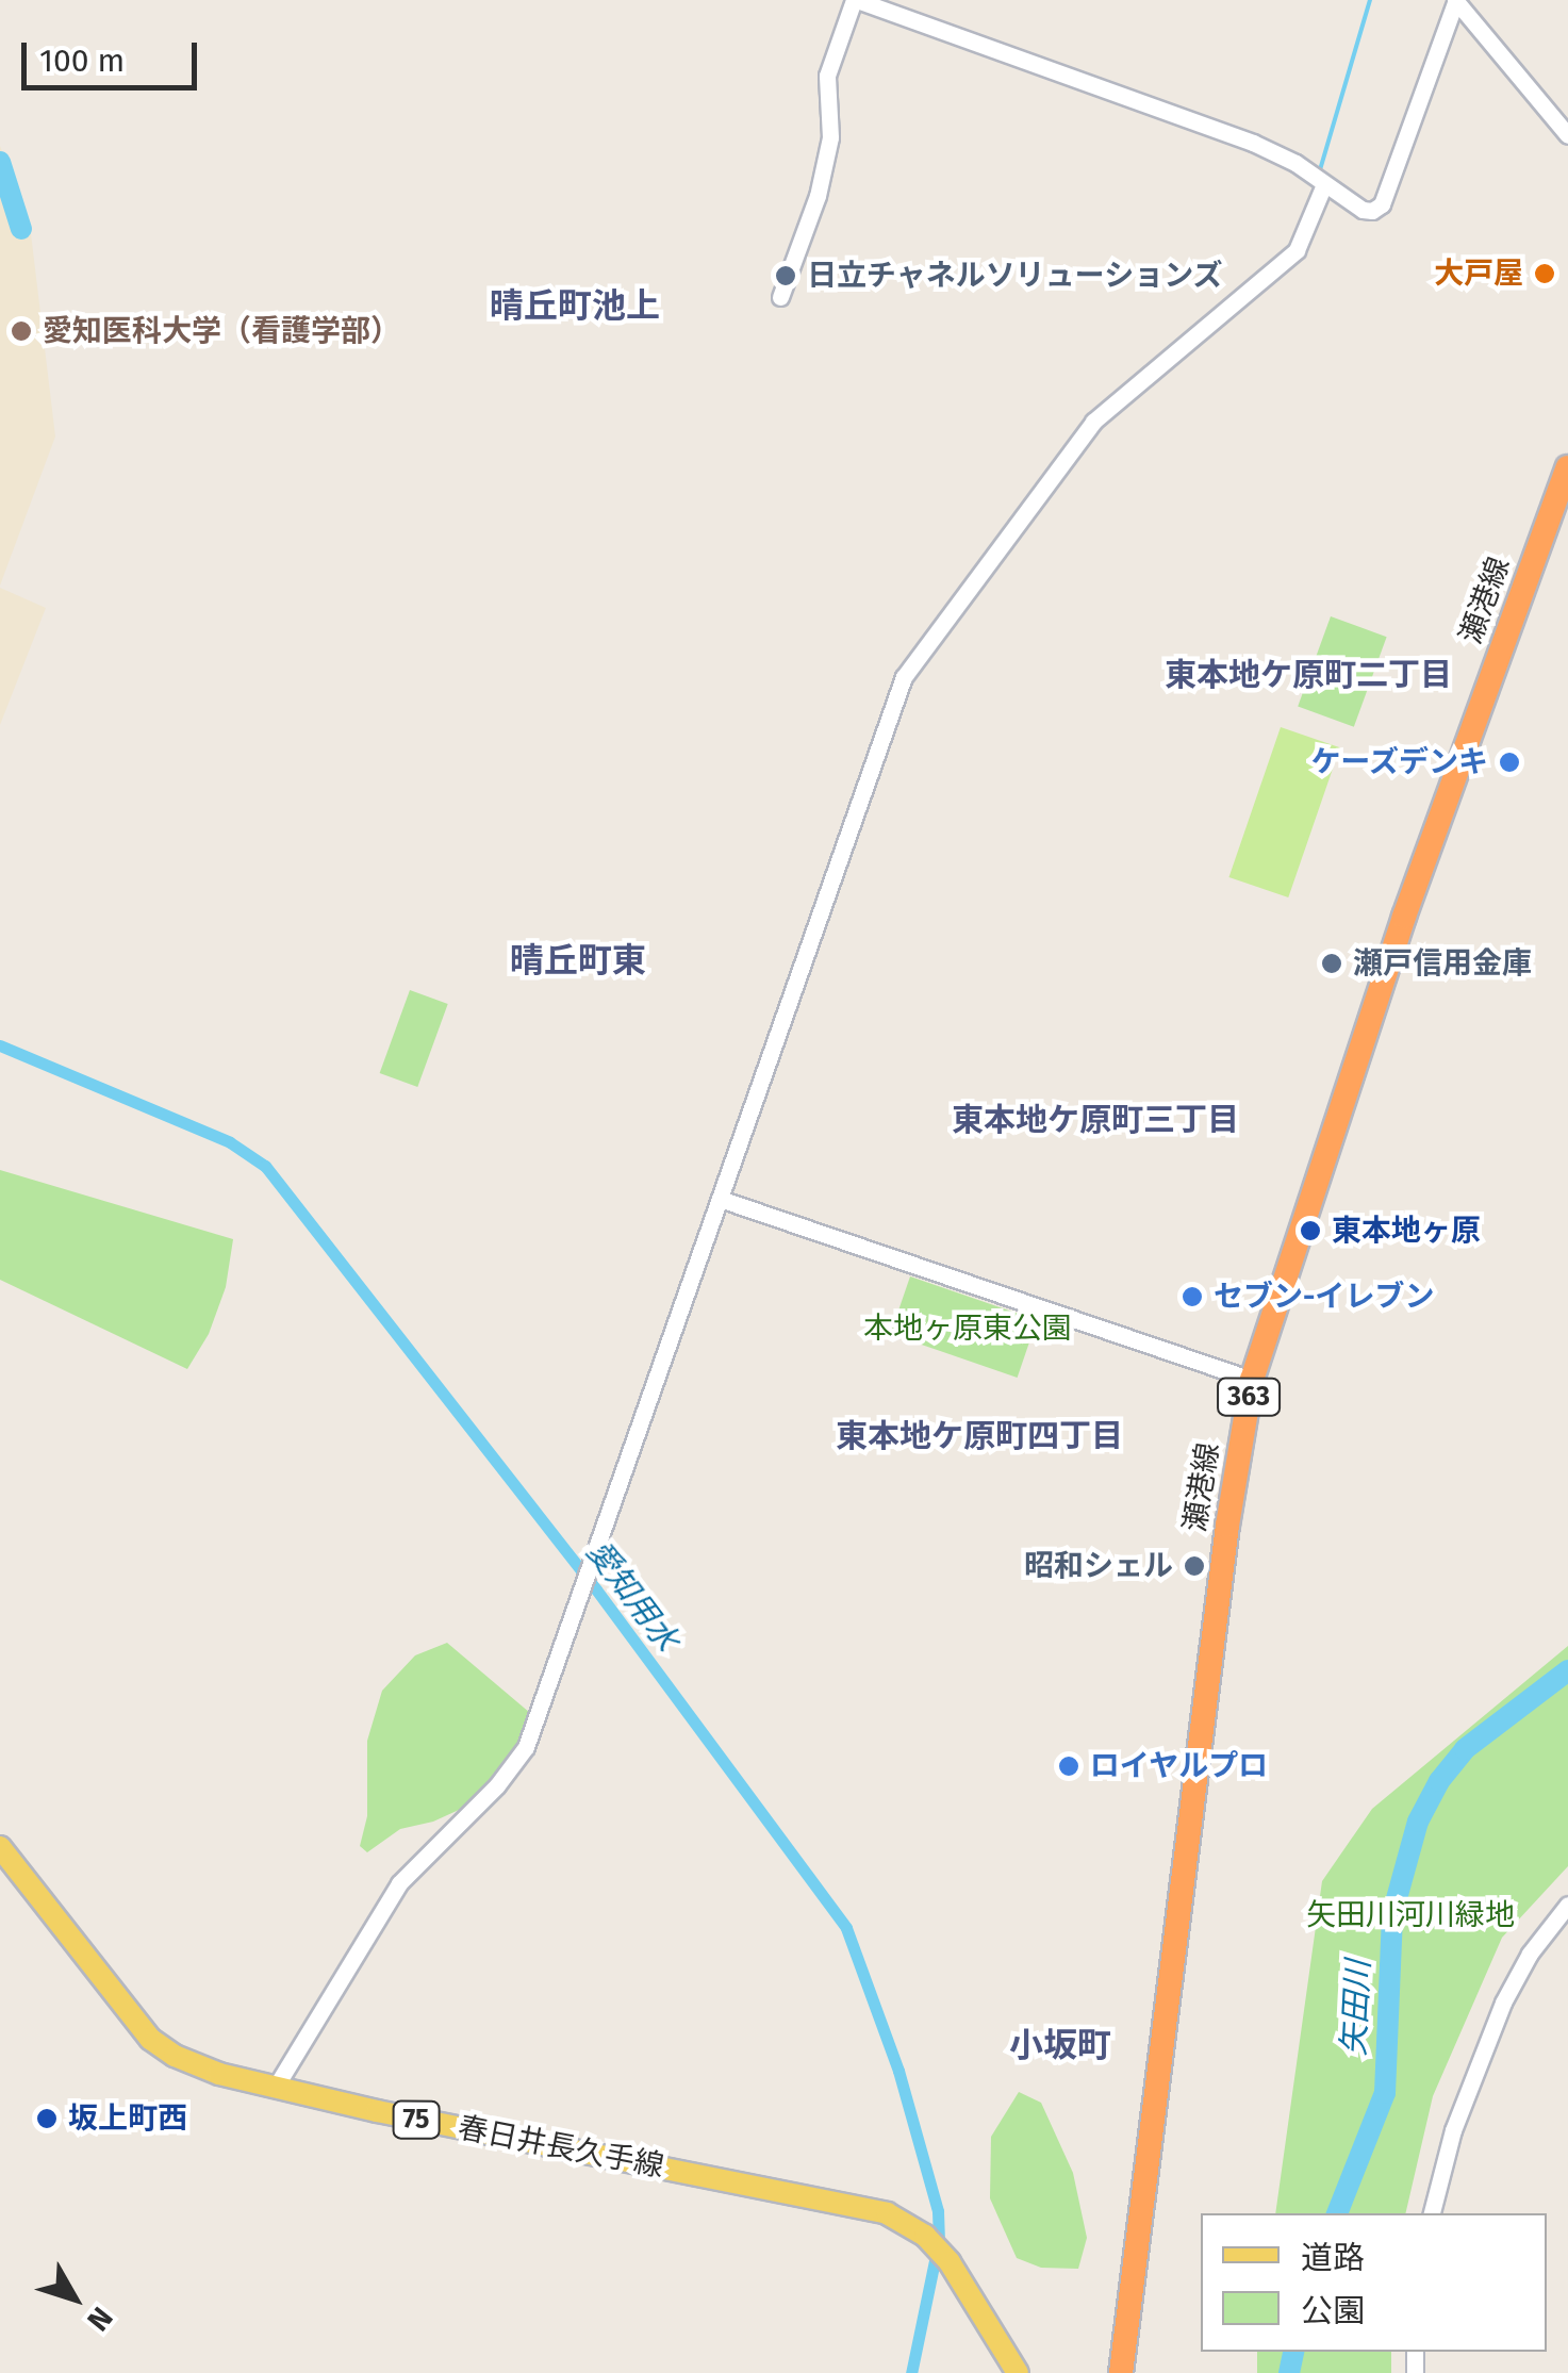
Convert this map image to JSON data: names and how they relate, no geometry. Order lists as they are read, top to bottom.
{
  "streets": {
    "highway": ["瀬港線", "363"],
    "main road": ["75", "春日井長久手線"]
  },
  "districts": [
    "晴丘町池上",
    "東本地ケ原町二丁目",
    "晴丘町東",
    "東本地ケ原町三丁目",
    "東本地ケ原町四丁目",
    "小坂町"
  ],
  "water": ["愛知用水", "矢田川"],
  "parks": ["本地ヶ原東公園", "矢田川河川緑地"],
  "places": [
    "大戸屋",
    "日立チャネルソリューションズ",
    "愛知医科大学（看護学部）",
    "ケーズデンキ",
    "瀬戸信用金庫",
    "東本地ヶ原",
    "セブン-イレブン",
    "昭和シェル",
    "ロイヤルプロ",
    "坂上町西"
  ],
  "legend": ["道路", "公園"],
  "scale_bar": "100 m",
  "north": "bottom right"
}
